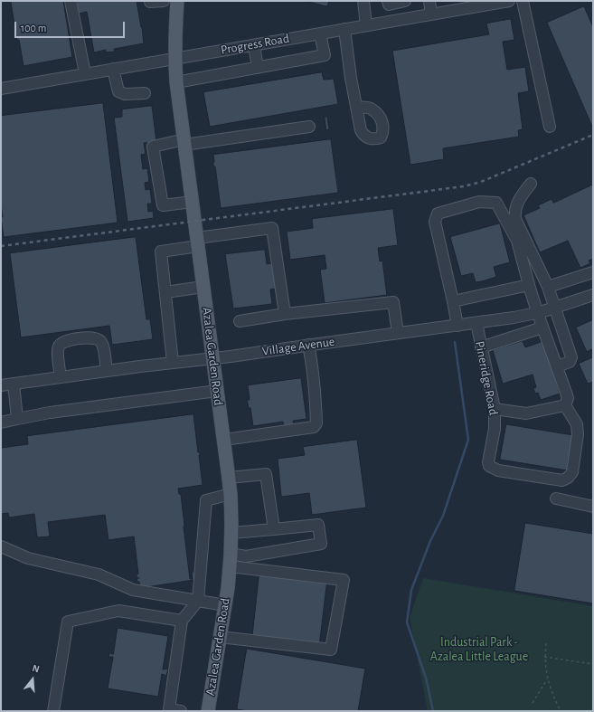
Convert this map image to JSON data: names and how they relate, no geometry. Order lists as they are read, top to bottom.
{
  "streets": {
    "main road": ["Azalea Garden Road"],
    "street": ["Progress Road", "Village Avenue", "Pineridge Road"]
  },
  "crossings": [
    ["Progress Road", "Azalea Garden Road"],
    ["Village Avenue", "Azalea Garden Road"],
    ["Village Avenue", "Pineridge Road"]
  ],
  "parks": ["Industrial Park - Azalea Little League"],
  "scale_bar": "100 m",
  "north": "top"
}
